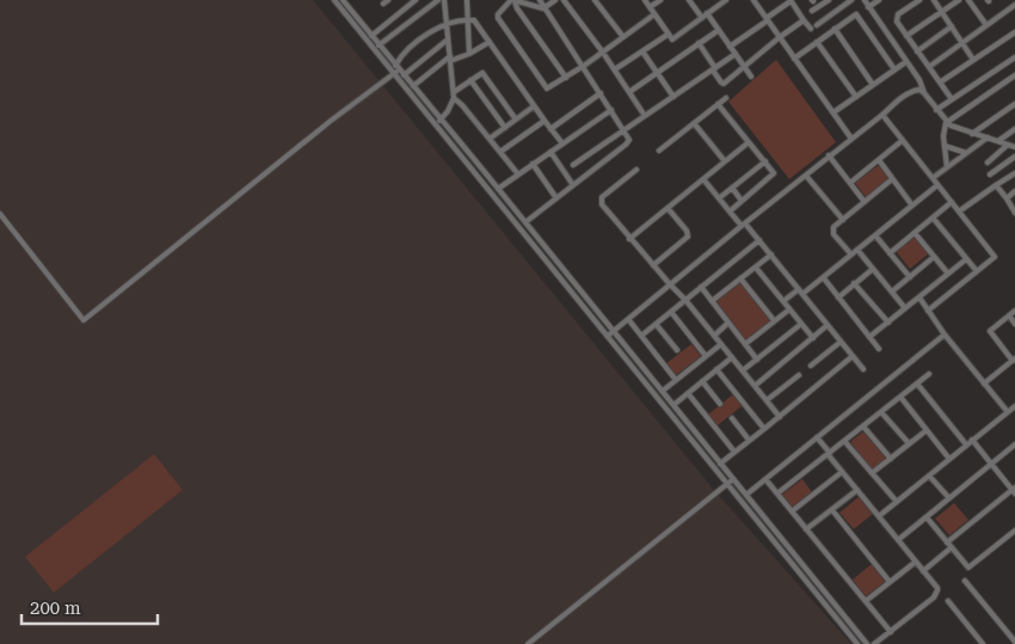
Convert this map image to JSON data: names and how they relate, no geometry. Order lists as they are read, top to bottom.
{
  "scale_bar": "200 m"
}
